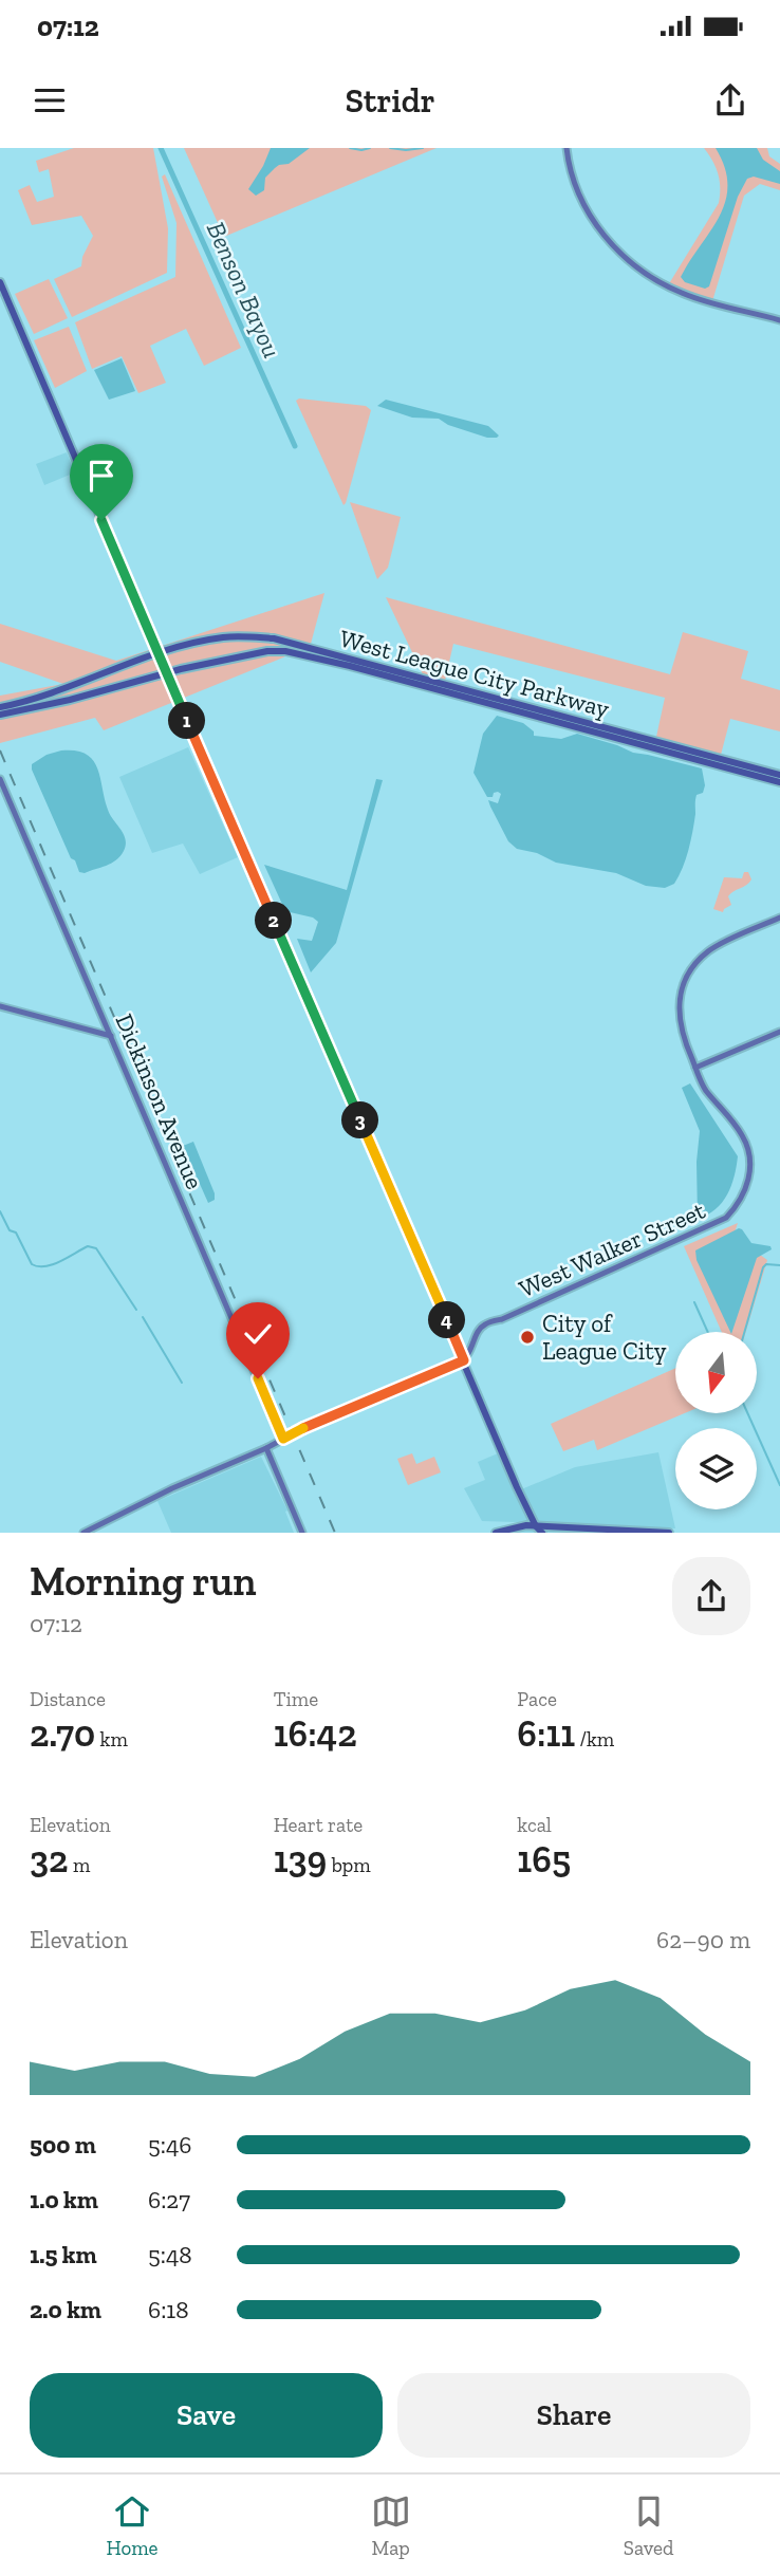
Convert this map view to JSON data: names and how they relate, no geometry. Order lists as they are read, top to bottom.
{
  "streets": {
    "main road": ["West League City Parkway"],
    "street": ["Dickinson Avenue", "West Walker Street"]
  },
  "water": ["Benson Bayou"],
  "places": ["City of League City"],
  "north": "bottom",
  "page": {
    "status": "07:12",
    "header": "Stridr",
    "pins": [
      "1",
      "2",
      "3",
      "4"
    ],
    "heading": ["Morning run", "07:12"],
    "stats": [
      ["Distance", "2.70 km"],
      ["Time", "16:42"],
      ["Pace", "6:11 /km"],
      ["Elevation", "32 m"],
      ["Heart rate", "139 bpm"],
      ["kcal", "165"]
    ],
    "chart": ["Elevation", "62–90 m"],
    "list": [
      {
        "name": "500 m",
        "note": "5:46"
      },
      {
        "name": "1.0 km",
        "note": "6:27"
      },
      {
        "name": "1.5 km",
        "note": "5:48"
      },
      {
        "name": "2.0 km",
        "note": "6:18"
      }
    ],
    "buttons": ["Save", "Share"],
    "tabs": ["Home", "Map", "Saved"]
  }
}
